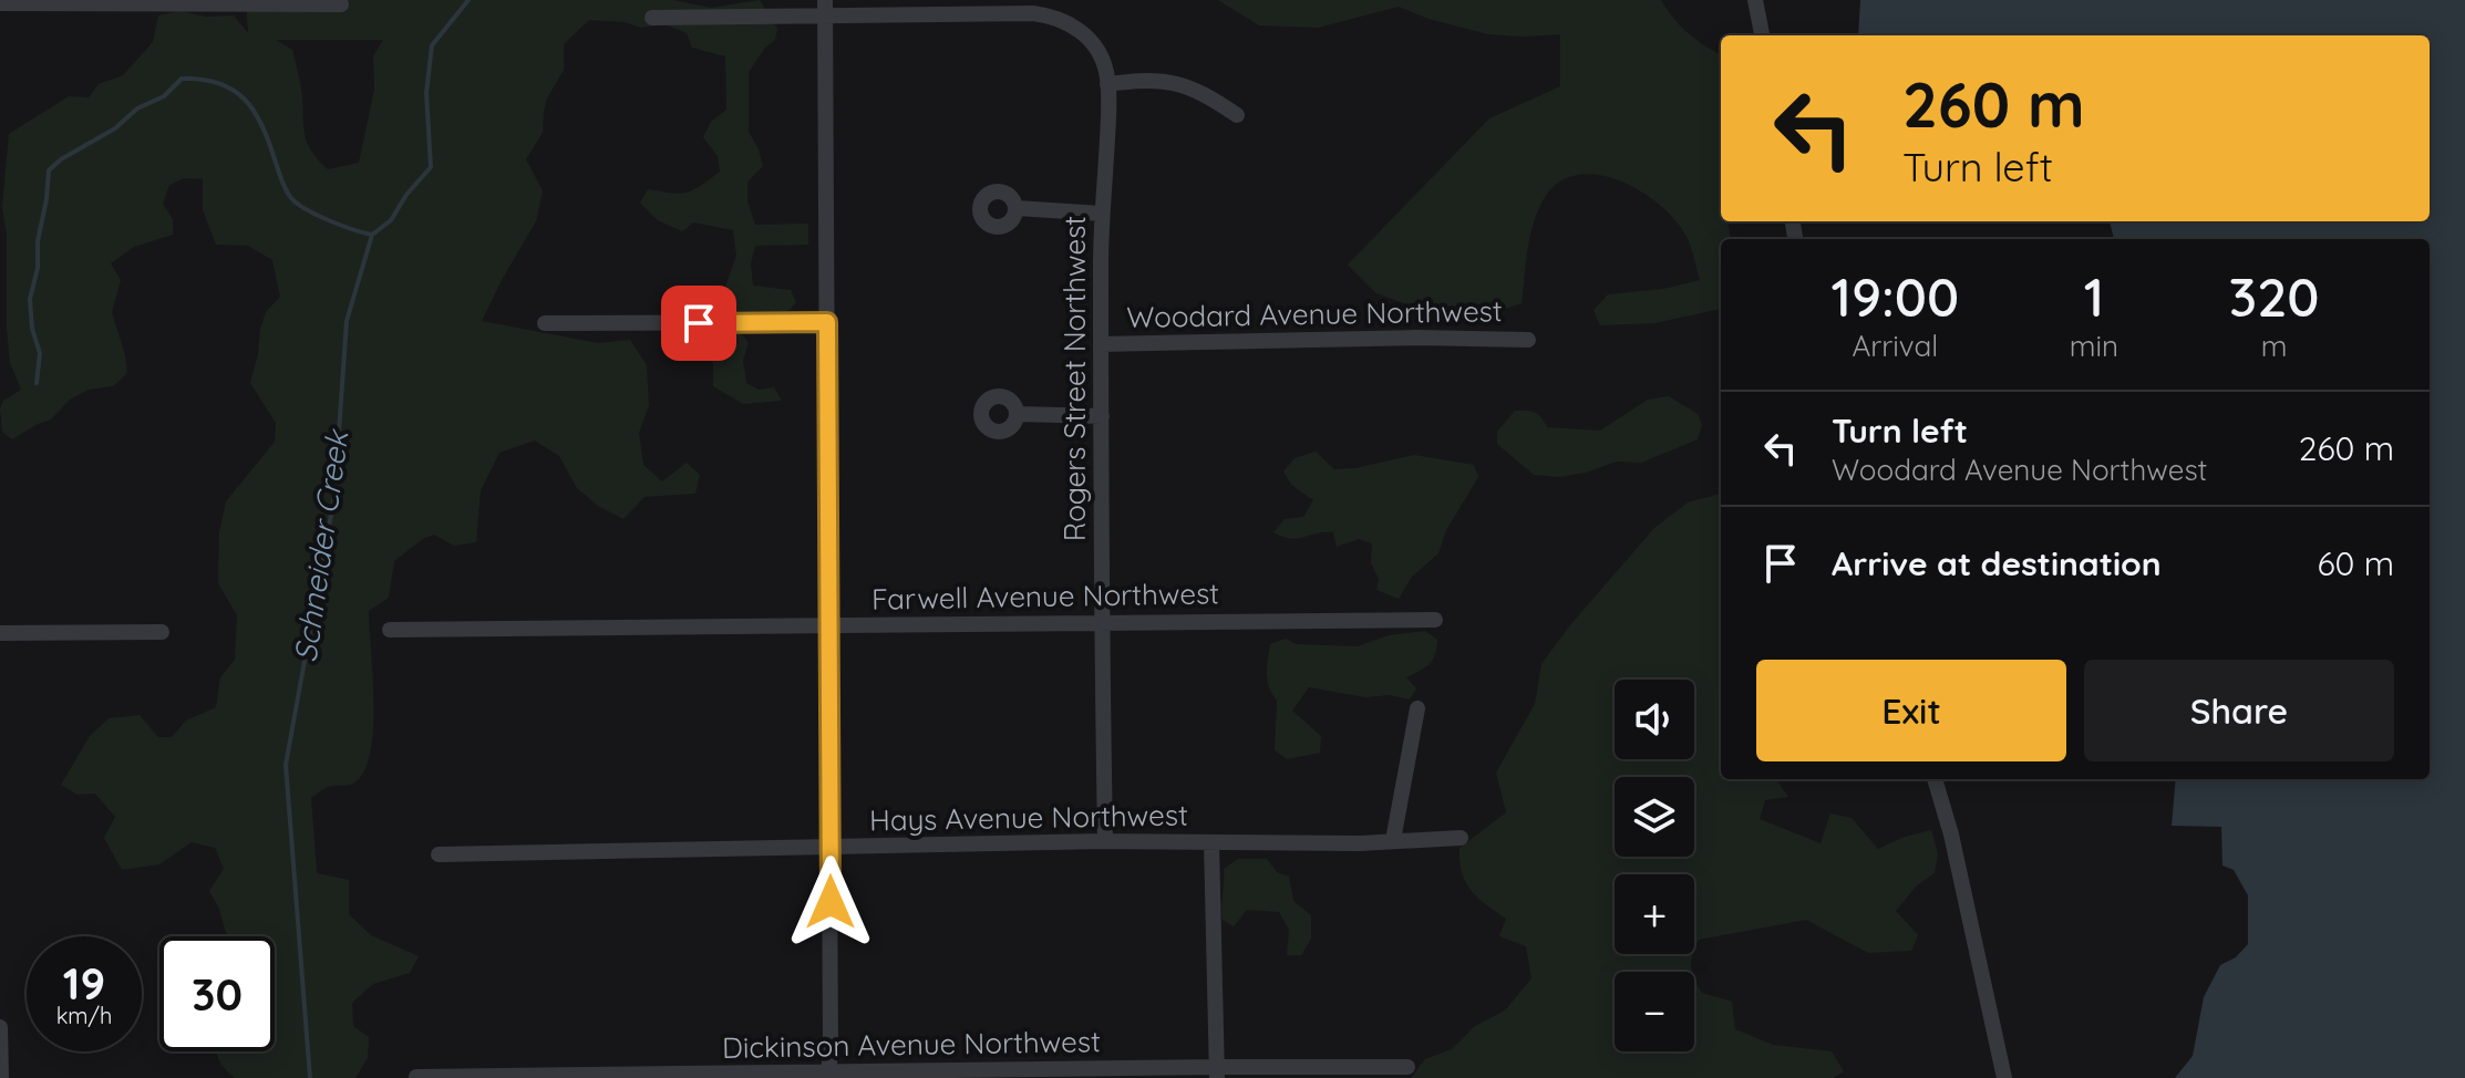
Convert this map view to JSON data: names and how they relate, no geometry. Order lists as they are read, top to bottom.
{
  "streets": {
    "street": [
      "Woodard Avenue Northwest",
      "Rogers Street Northwest",
      "Farwell Avenue Northwest",
      "Hays Avenue Northwest",
      "Dickinson Avenue Northwest"
    ]
  },
  "crossings": [
    ["Woodard Avenue Northwest", "Rogers Street Northwest"],
    ["Rogers Street Northwest", "Farwell Avenue Northwest"],
    ["Rogers Street Northwest", "Hays Avenue Northwest"]
  ],
  "water": ["Schneider Creek"],
  "page": {
    "turn": ["260 m", "Turn left"],
    "eta": [
      "19:00",
      "Arrival",
      "1",
      "min",
      "320",
      "m"
    ],
    "list": [
      {
        "name": "Turn left",
        "note": "Woodard Avenue Northwest",
        "value": "260 m"
      },
      {
        "name": "Arrive at destination",
        "value": "60 m"
      }
    ],
    "buttons": ["Exit", "Share"],
    "map_buttons": ["+", "−"],
    "speed": "19 km/h",
    "limit": "30"
  }
}
